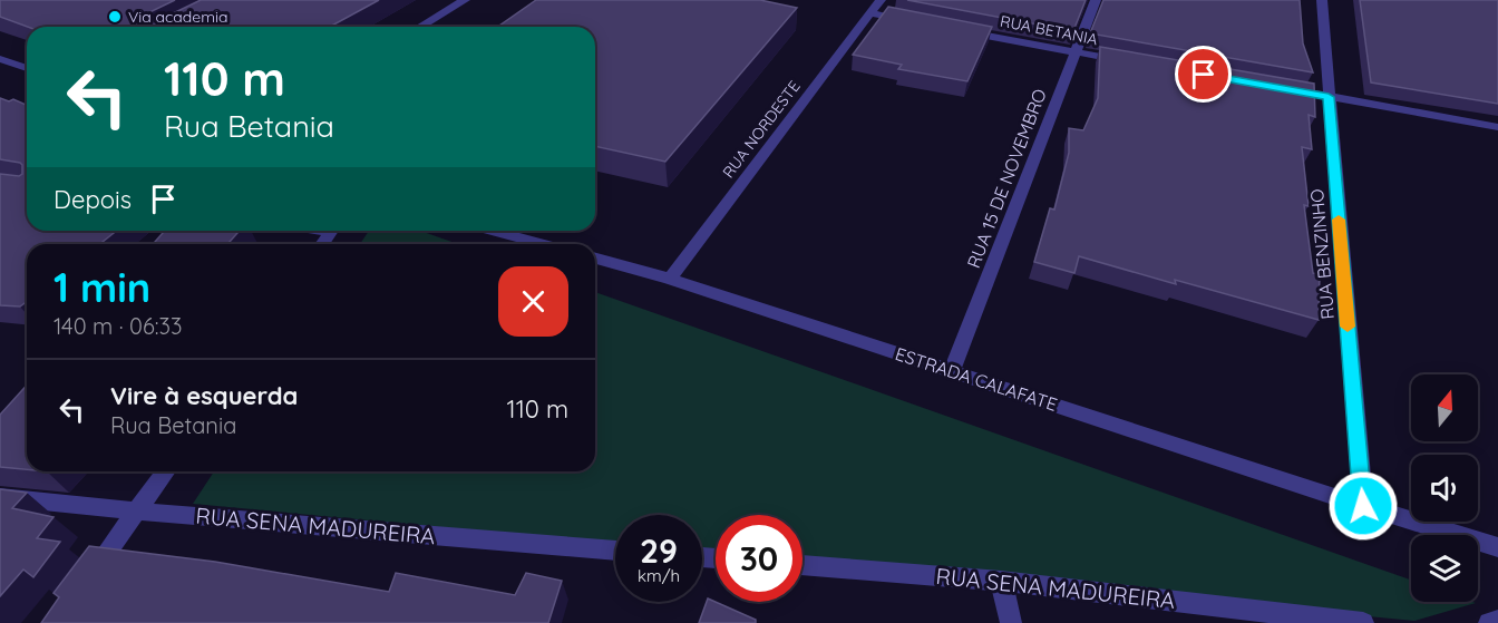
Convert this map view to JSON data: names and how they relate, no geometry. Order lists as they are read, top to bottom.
{
  "streets": {
    "street": [
      "RUA BETANIA",
      "RUA NORDESTE",
      "RUA 15 DE NOVEMBRO",
      "RUA BENZINHO",
      "ESTRADA CALAFATE",
      "RUA SENA MADUREIRA"
    ]
  },
  "crossings": [
    ["RUA BETANIA", "RUA 15 DE NOVEMBRO"],
    ["RUA NORDESTE", "ESTRADA CALAFATE"],
    ["RUA 15 DE NOVEMBRO", "ESTRADA CALAFATE"],
    ["RUA BENZINHO", "ESTRADA CALAFATE"]
  ],
  "places": ["Via academia"],
  "north": "top",
  "page": {
    "turn": ["110 m", "Rua Betania"],
    "then": "Depois",
    "heading": ["1 min", "140 m · 06:33"],
    "list": [
      {
        "name": "Vire à esquerda",
        "note": "Rua Betania",
        "value": "110 m"
      }
    ],
    "speed": "29 km/h",
    "limit": "30"
  }
}
